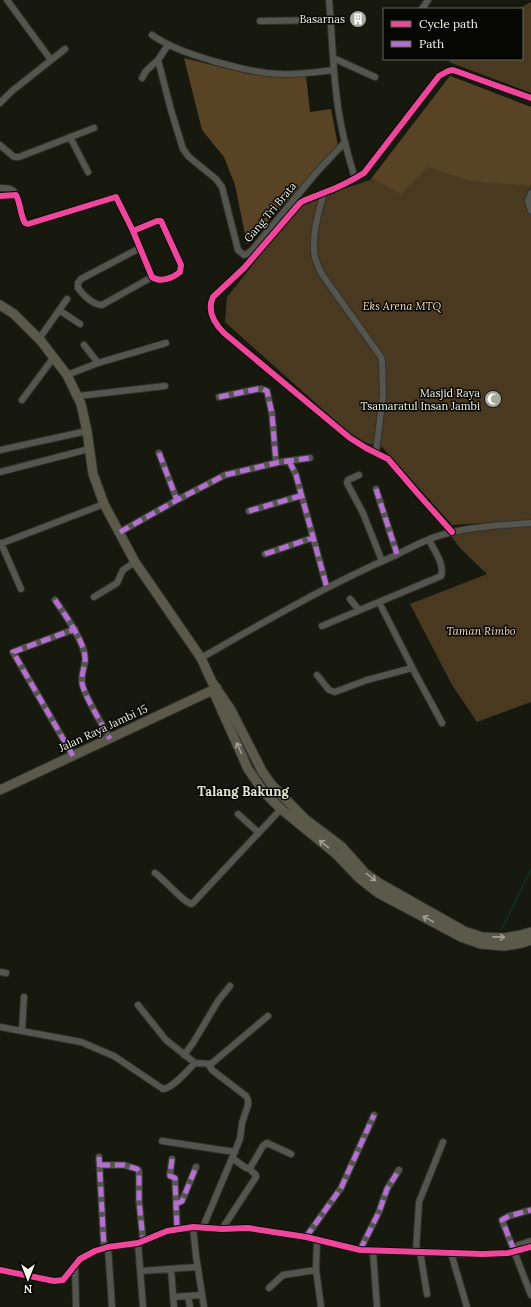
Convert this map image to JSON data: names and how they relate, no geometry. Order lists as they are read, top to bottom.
{
  "streets": {
    "highway": ["Jalan Raya Jambi 15"],
    "street": ["Gang Tri Brata"]
  },
  "districts": ["Talang Bakung"],
  "parks": ["Eks Arena MTQ", "Taman Rimbo"],
  "places": {
    "building": ["Basarnas"],
    "mosque": ["Masjid Raya Tsamaratul Insan Jambi"]
  },
  "legend": ["Cycle path", "Path"],
  "north": "bottom"
}
